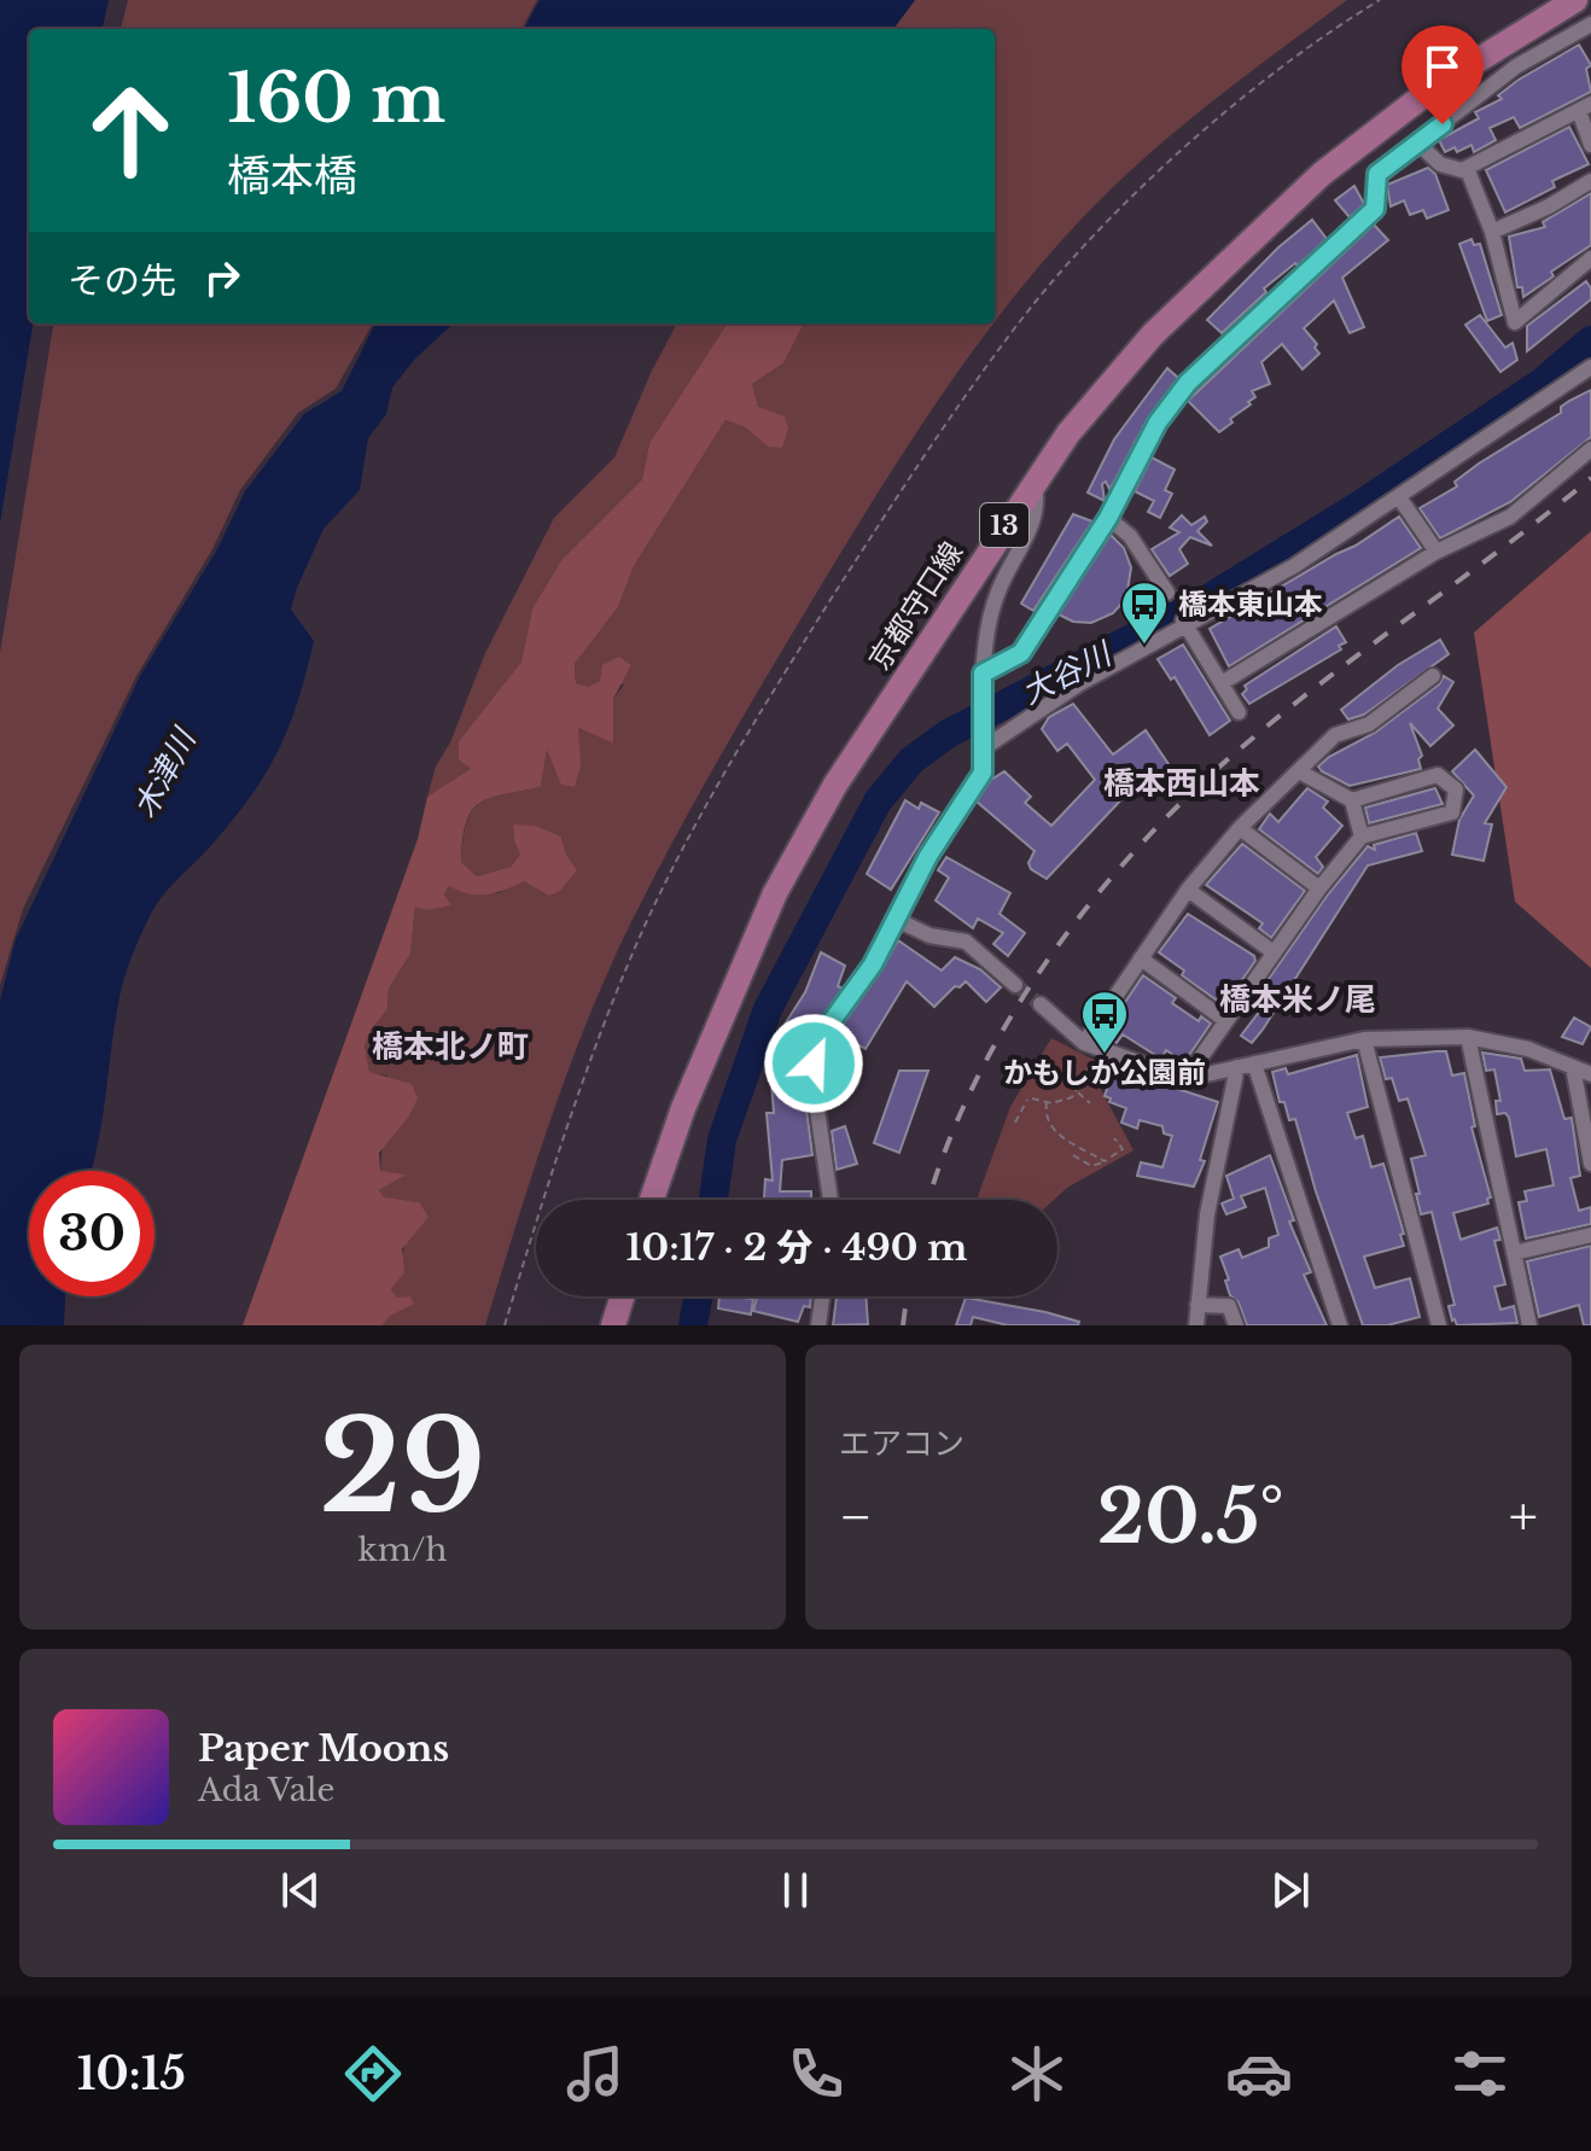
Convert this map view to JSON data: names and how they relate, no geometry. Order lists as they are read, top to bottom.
{
  "streets": {
    "main road": ["13", "京都守口線"]
  },
  "districts": ["橋本西山本", "橋本米ノ尾", "橋本北ノ町"],
  "water": ["大谷川", "木津川"],
  "places": {
    "bus stop": ["橋本東山本", "かもしか公園前"]
  },
  "page": {
    "turn": ["160 m", "橋本橋"],
    "then": "その先",
    "limit": "30",
    "trip": "10:17 · 2 分 · 490 m",
    "tile": [
      ["29", "km/h"],
      "エアコン"
    ],
    "heat": ["−", "20.5°", "+"],
    "song": ["Paper Moons", "Ada Vale"],
    "tabs": "10:15"
  }
}
